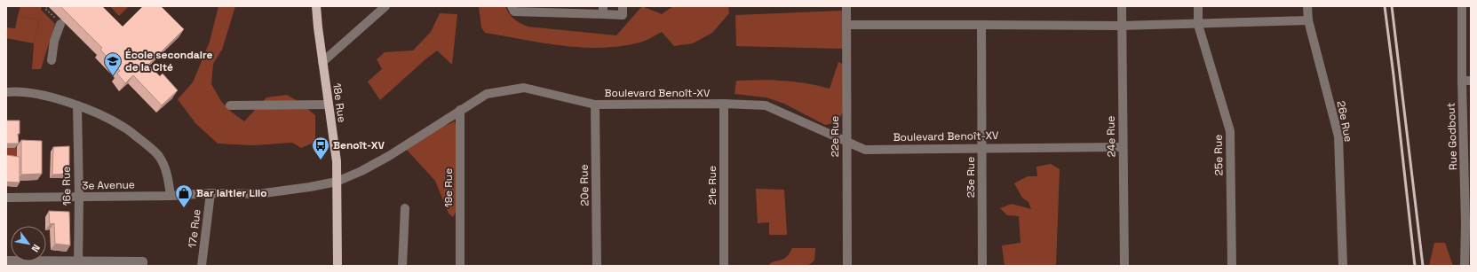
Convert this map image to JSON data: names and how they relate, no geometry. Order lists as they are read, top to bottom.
{
  "streets": {
    "main road": ["18e Rue"],
    "street": [
      "Boulevard Benoît-XV",
      "26e Rue",
      "22e Rue",
      "24e Rue",
      "Rue Godbout",
      "25e Rue",
      "23e Rue",
      "3e Avenue",
      "20e Rue",
      "21e Rue",
      "16e Rue",
      "19e Rue",
      "17e Rue"
    ]
  },
  "crossings": [
    ["Boulevard Benoît-XV", "18e Rue"],
    ["Boulevard Benoît-XV", "22e Rue"],
    ["Boulevard Benoît-XV", "24e Rue"],
    ["Boulevard Benoît-XV", "23e Rue"],
    ["Boulevard Benoît-XV", "3e Avenue"],
    ["Boulevard Benoît-XV", "20e Rue"],
    ["Boulevard Benoît-XV", "21e Rue"],
    ["Boulevard Benoît-XV", "19e Rue"],
    ["Boulevard Benoît-XV", "17e Rue"],
    ["3e Avenue", "16e Rue"],
    ["3e Avenue", "17e Rue"]
  ],
  "places": {
    "school or university": ["École secondaire de la Cité"],
    "bus stop": ["Benoît-XV"],
    "shop": ["Bar laitier Lilo"]
  },
  "north": "bottom right"
}
